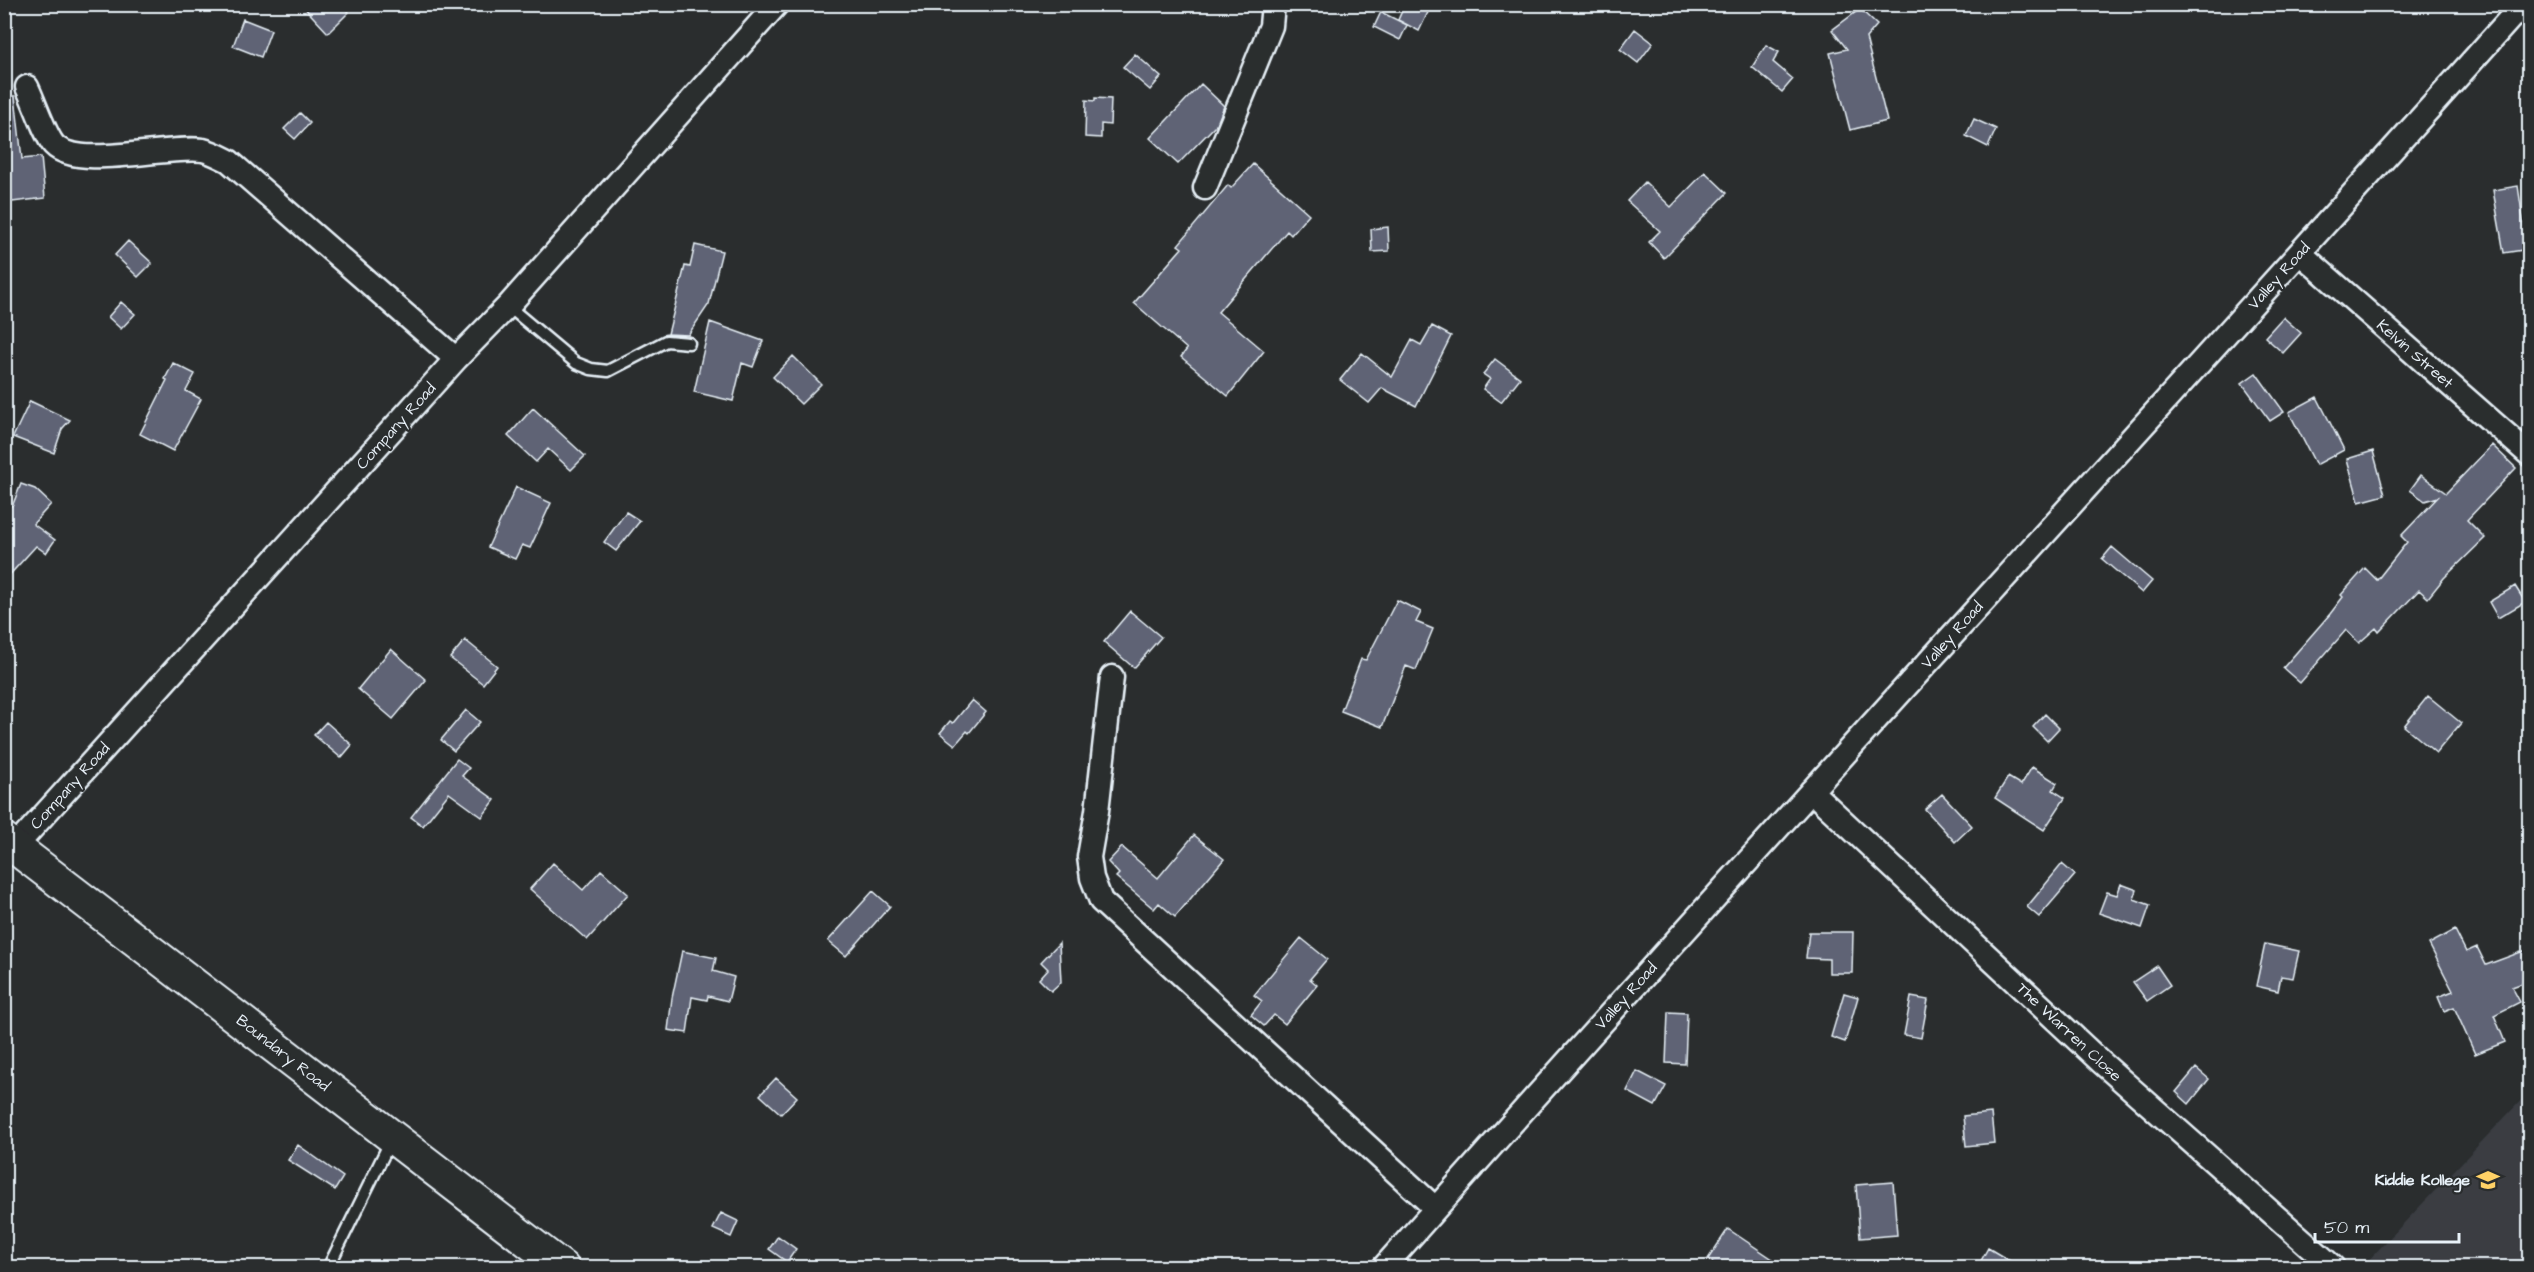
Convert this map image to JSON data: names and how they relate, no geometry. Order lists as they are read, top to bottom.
{
  "streets": {
    "main road": ["Boundary Road"],
    "street": [
      "Valley Road",
      "Kelvin Street",
      "Company Road",
      "The Warren Close"
    ]
  },
  "crossings": [
    ["Valley Road", "Kelvin Street"],
    ["Valley Road", "The Warren Close"],
    ["Company Road", "Boundary Road"]
  ],
  "places": {
    "school or university": ["Kiddie Kollege"]
  },
  "scale_bar": "50 m"
}
